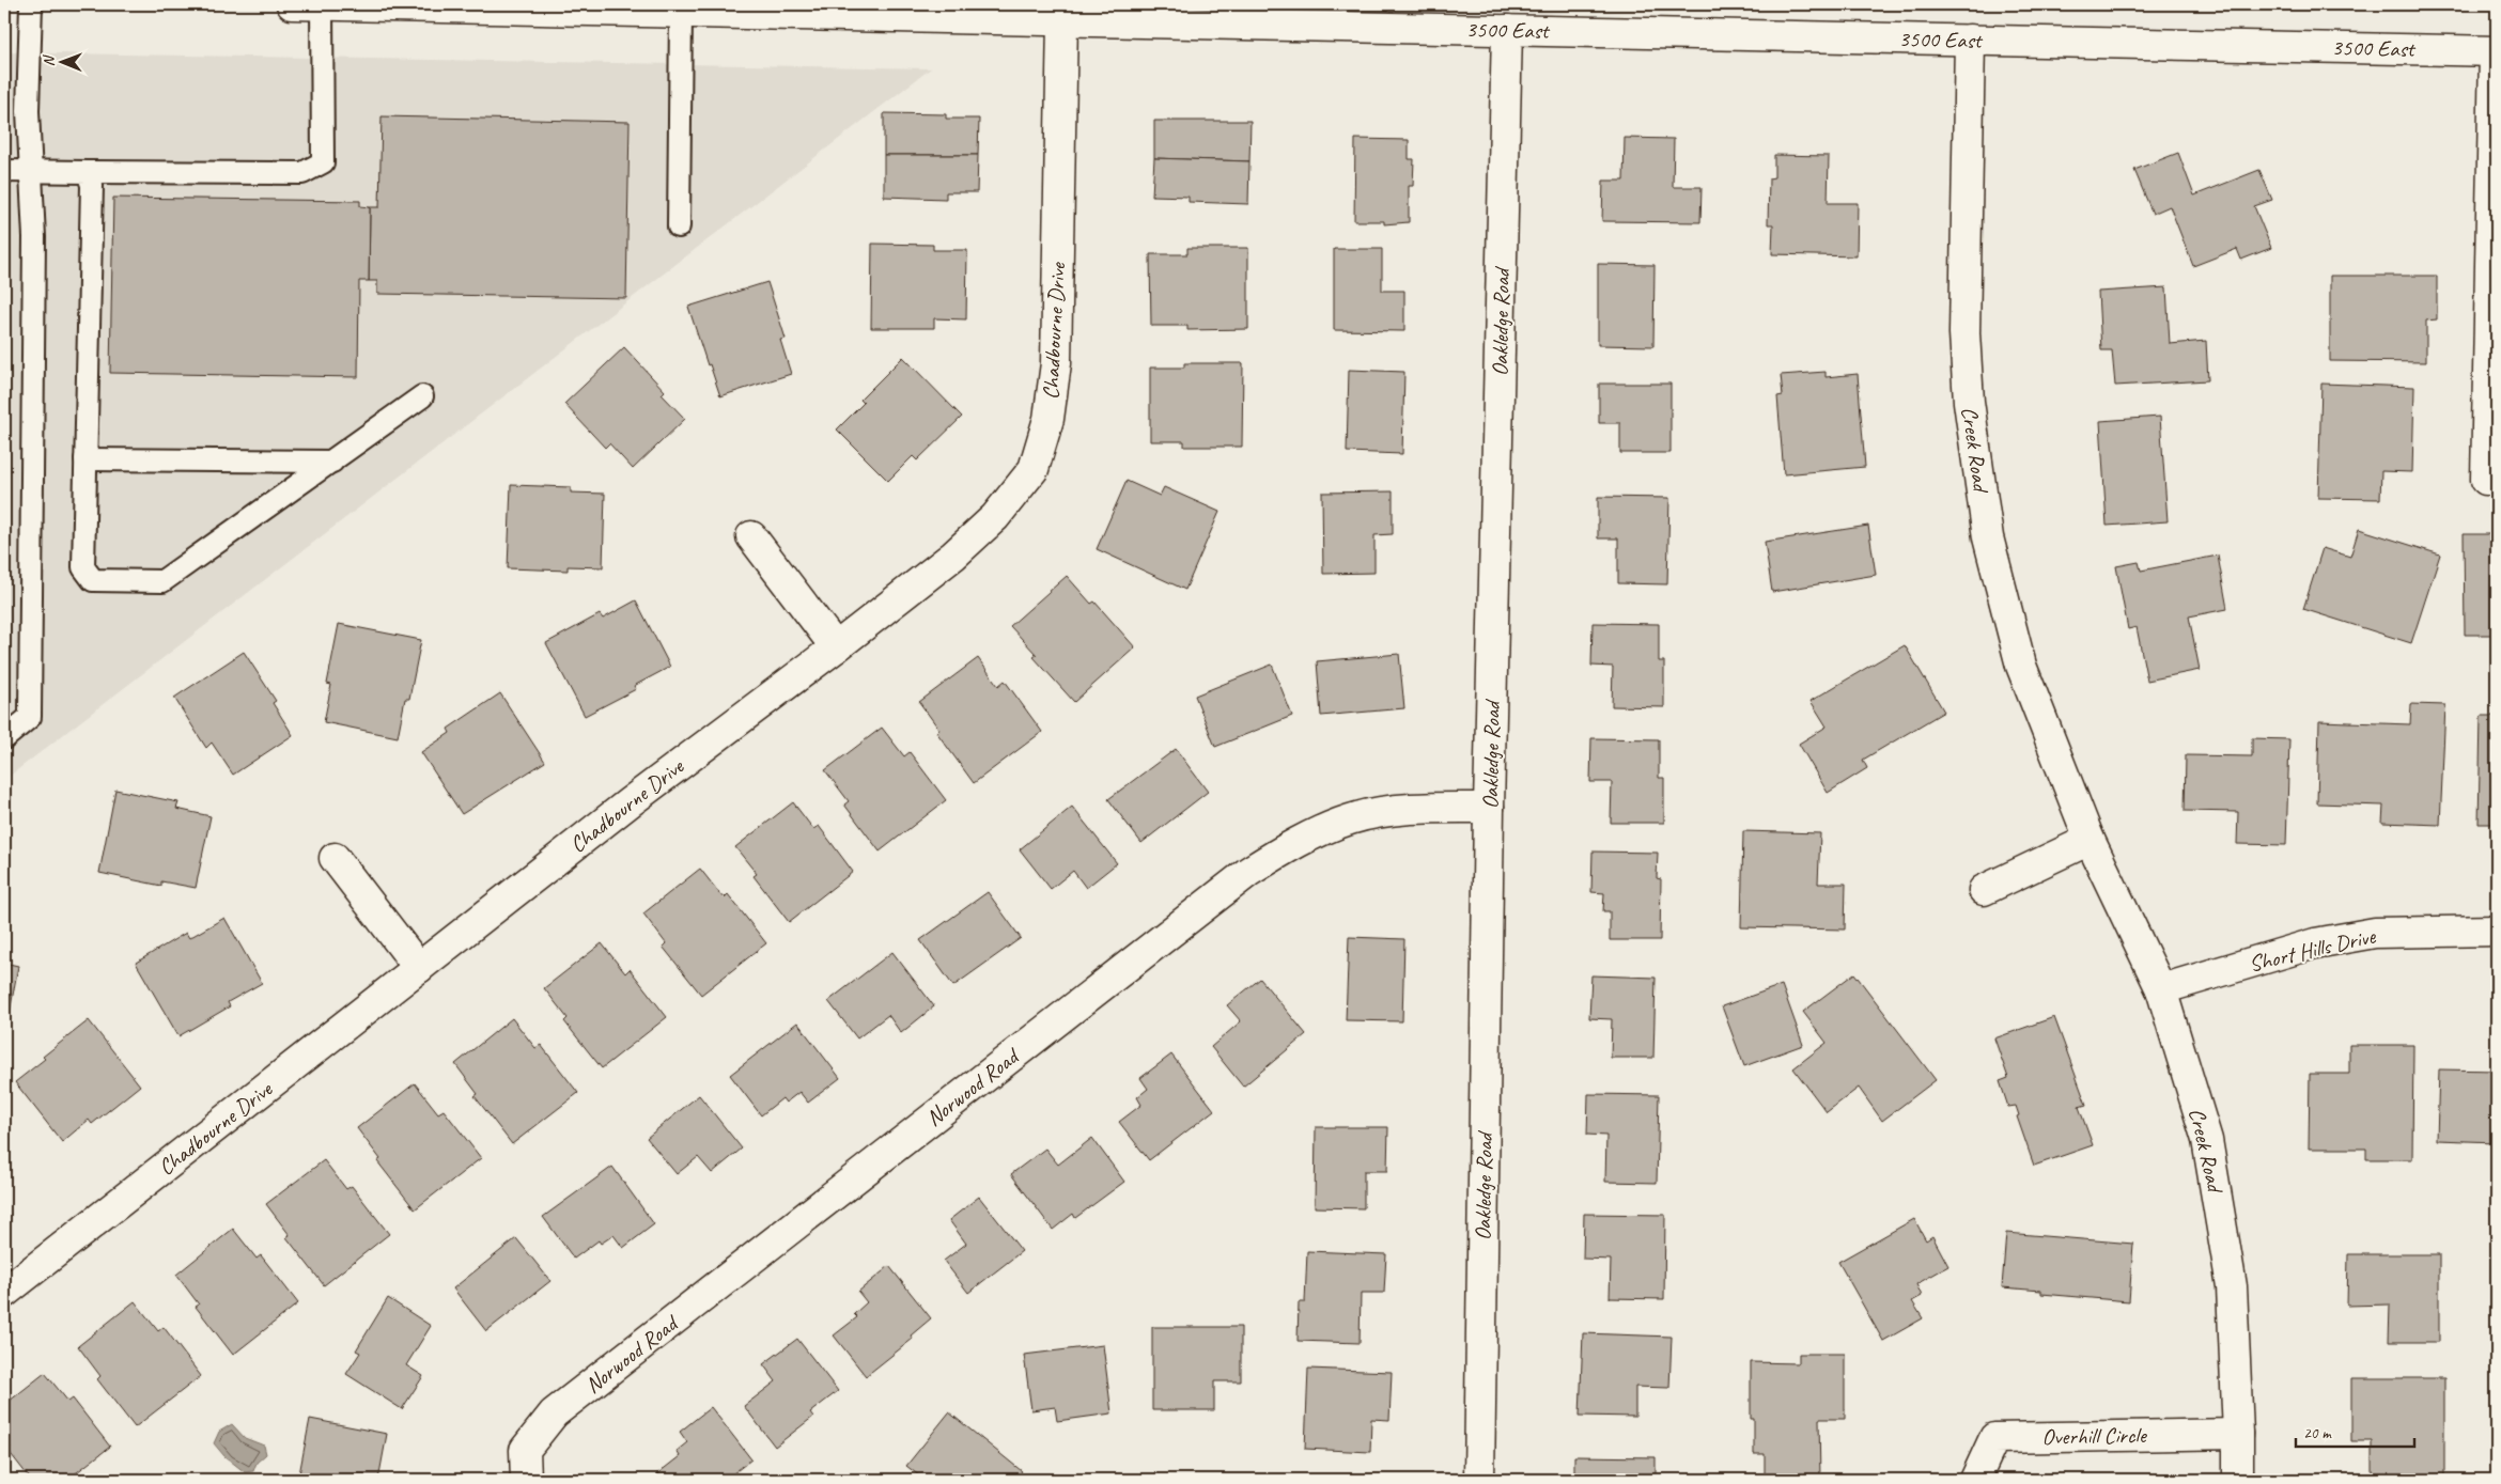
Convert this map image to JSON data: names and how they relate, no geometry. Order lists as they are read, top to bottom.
{
  "streets": {
    "street": [
      "3500 East",
      "Oakledge Road",
      "Chadbourne Drive",
      "Creek Road",
      "Short Hills Drive",
      "Norwood Road",
      "Overhill Circle"
    ]
  },
  "crossings": [
    ["3500 East", "Oakledge Road"],
    ["3500 East", "Chadbourne Drive"],
    ["3500 East", "Creek Road"],
    ["Oakledge Road", "Norwood Road"],
    ["Creek Road", "Short Hills Drive"],
    ["Creek Road", "Overhill Circle"]
  ],
  "scale_bar": "20 m",
  "north": "left"
}
